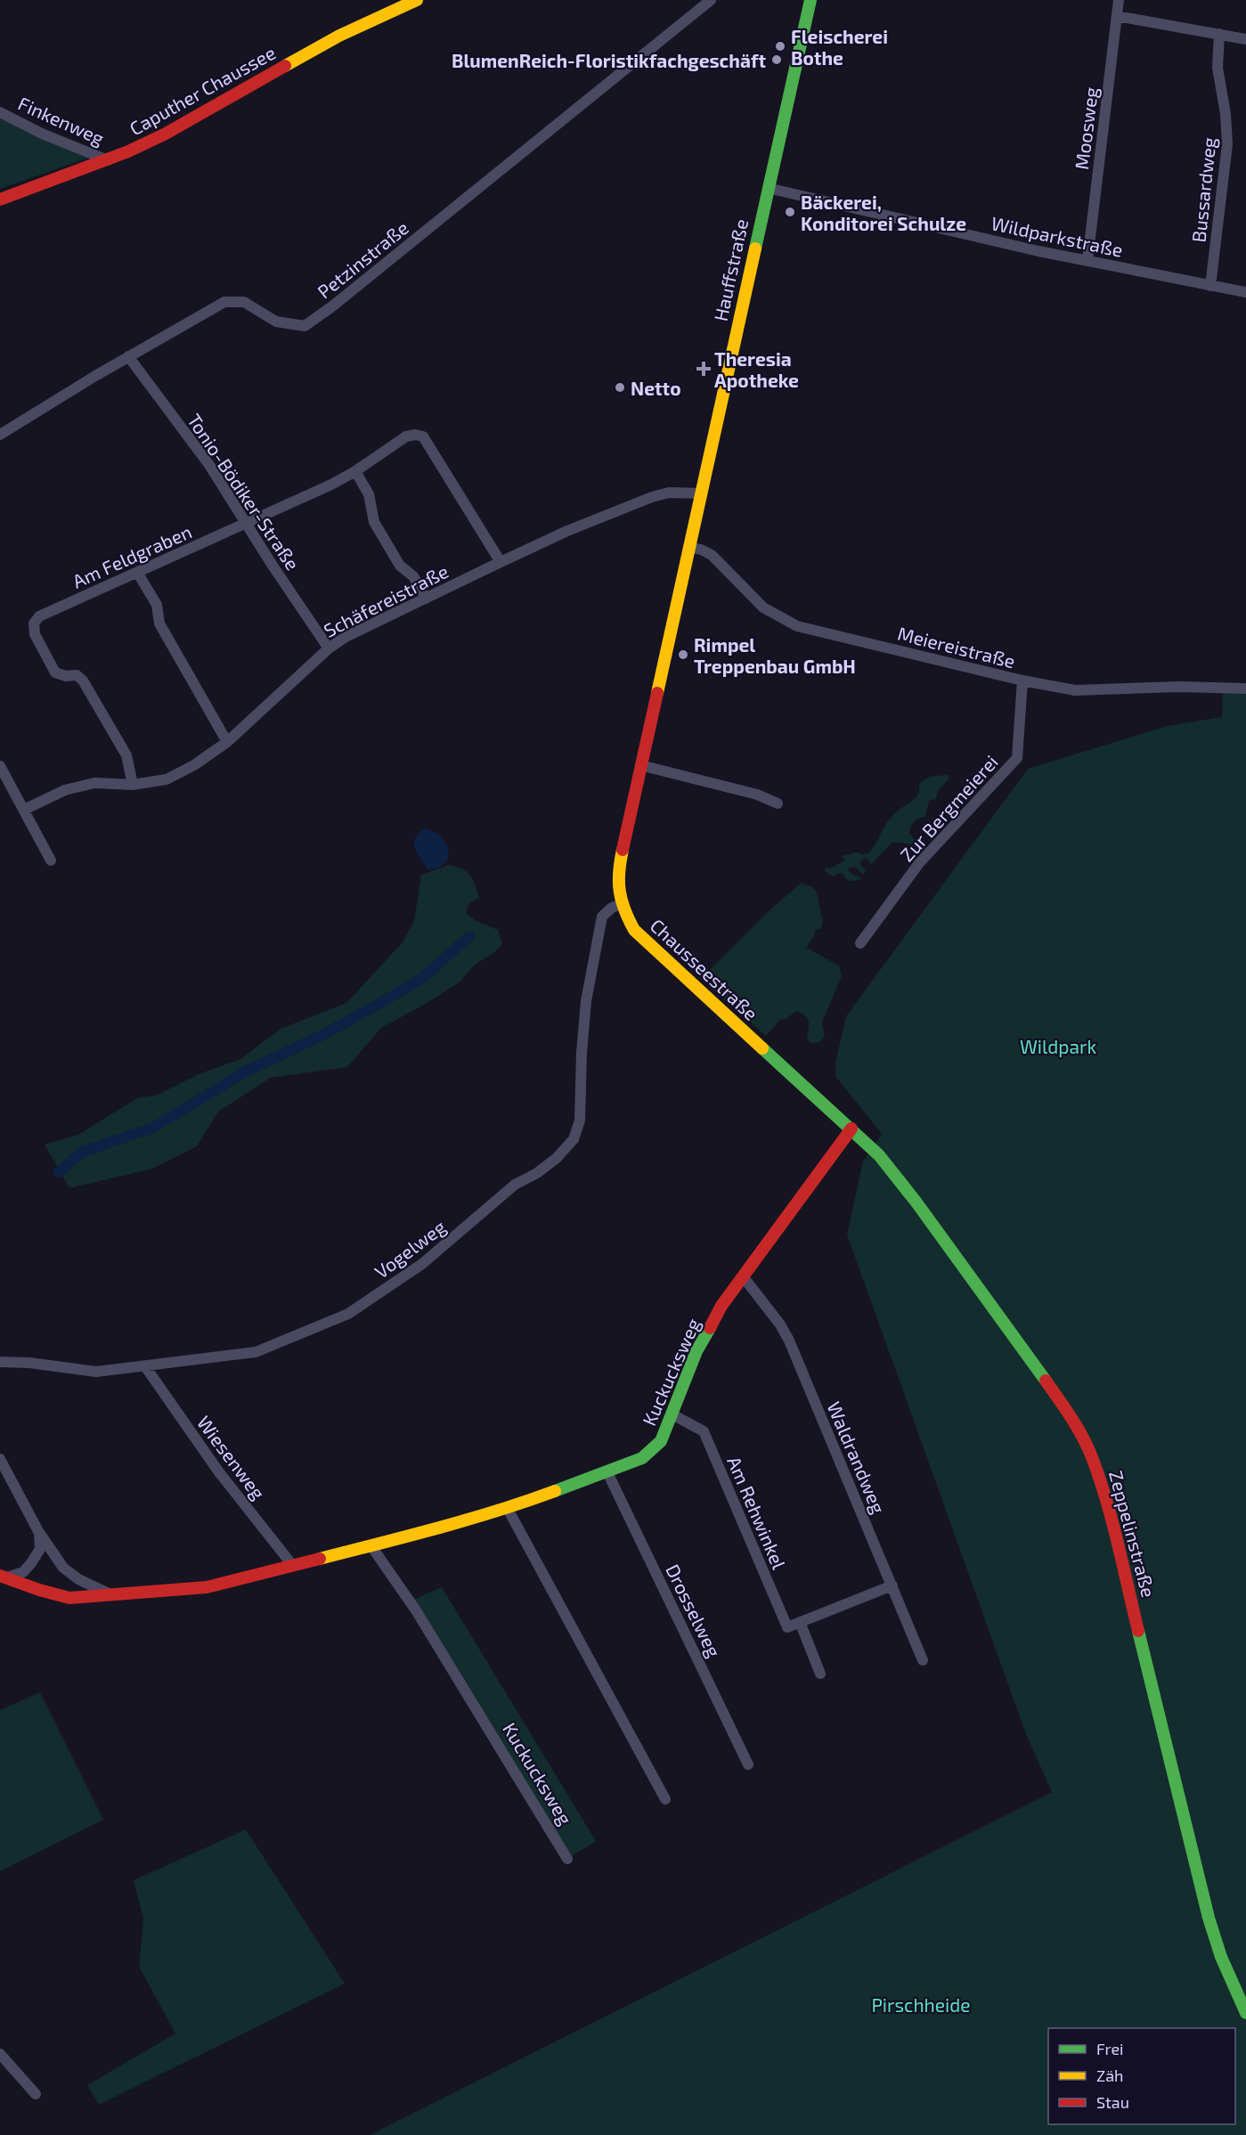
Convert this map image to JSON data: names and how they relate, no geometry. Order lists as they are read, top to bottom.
{
  "streets": {
    "main road": [
      "Caputher Chaussee",
      "Hauffstraße",
      "Chausseestraße",
      "Kuckucksweg",
      "Zeppelinstraße"
    ],
    "street": [
      "Finkenweg",
      "Moosweg",
      "Bussardweg",
      "Wildparkstraße",
      "Petzinstraße",
      "Tonio-Bödiker-Straße",
      "Am Feldgraben",
      "Schäfereistraße",
      "Meiereistraße",
      "Zur Bergmeierei",
      "Vogelweg",
      "Wiesenweg",
      "Waldrandweg",
      "Am Rehwinkel",
      "Drosselweg"
    ]
  },
  "crossings": [
    ["Caputher Chaussee", "Finkenweg"],
    ["Moosweg", "Wildparkstraße"],
    ["Bussardweg", "Wildparkstraße"],
    ["Wildparkstraße", "Hauffstraße"],
    ["Petzinstraße", "Tonio-Bödiker-Straße"],
    ["Hauffstraße", "Schäfereistraße"],
    ["Hauffstraße", "Meiereistraße"],
    ["Hauffstraße", "Chausseestraße"],
    ["Tonio-Bödiker-Straße", "Am Feldgraben"],
    ["Tonio-Bödiker-Straße", "Schäfereistraße"],
    ["Am Feldgraben", "Schäfereistraße"],
    ["Meiereistraße", "Zur Bergmeierei"],
    ["Meiereistraße", "Chausseestraße"],
    ["Chausseestraße", "Vogelweg"],
    ["Chausseestraße", "Kuckucksweg"],
    ["Chausseestraße", "Zeppelinstraße"],
    ["Vogelweg", "Wiesenweg"],
    ["Kuckucksweg", "Wiesenweg"],
    ["Kuckucksweg", "Waldrandweg"],
    ["Kuckucksweg", "Am Rehwinkel"],
    ["Kuckucksweg", "Zeppelinstraße"],
    ["Kuckucksweg", "Drosselweg"]
  ],
  "parks": ["Wildpark", "Pirschheide"],
  "places": {
    "other": [
      "Fleischerei Bothe",
      "BlumenReich-Floristikfachgeschäft",
      "Bäckerei, Konditorei Schulze",
      "Netto",
      "Rimpel Treppenbau GmbH"
    ],
    "health": ["Theresia Apotheke"]
  },
  "legend": ["Frei", "Zäh", "Stau"]
}
